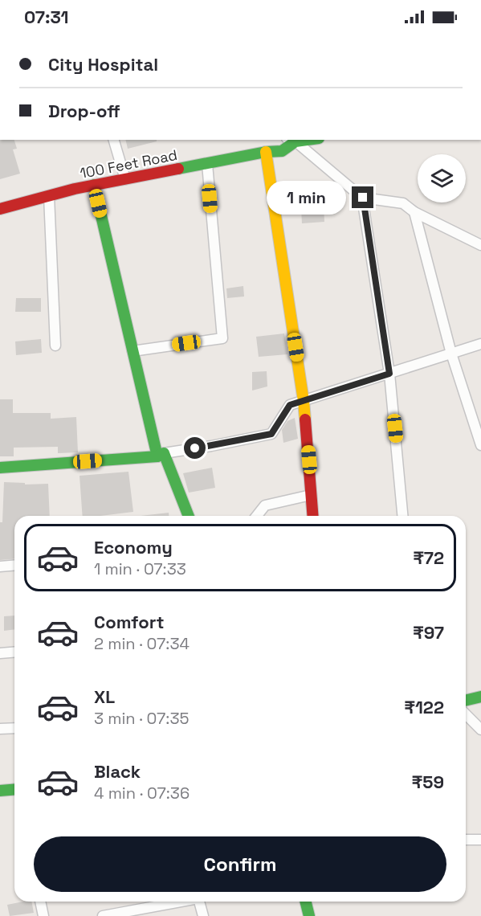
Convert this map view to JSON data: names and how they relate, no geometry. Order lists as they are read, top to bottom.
{
  "streets": {
    "street": ["100 Feet Road"]
  },
  "page": {
    "status": "07:31",
    "banner": ["City Hospital", "Drop-off"],
    "bubble": "1 min",
    "list": [
      {
        "name": "Economy",
        "note": "1 min · 07:33",
        "value": "₹72"
      },
      {
        "name": "Comfort",
        "note": "2 min · 07:34",
        "value": "₹97"
      },
      {
        "name": "XL",
        "note": "3 min · 07:35",
        "value": "₹122"
      },
      {
        "name": "Black",
        "note": "4 min · 07:36",
        "value": "₹59"
      }
    ],
    "buttons": "Confirm"
  }
}
